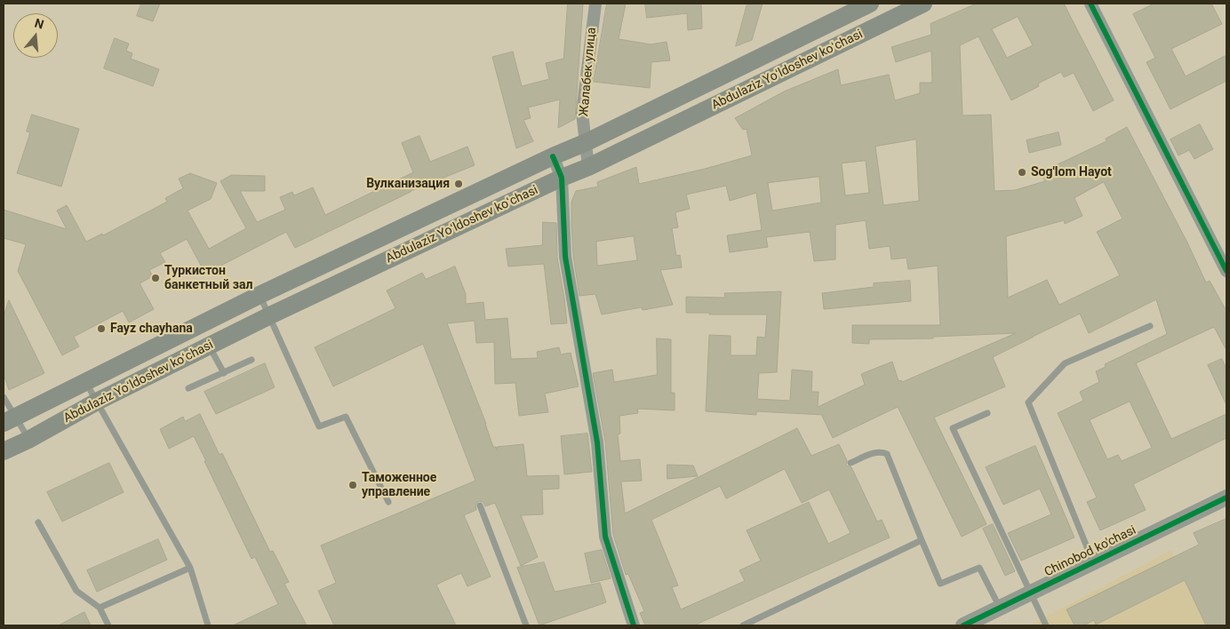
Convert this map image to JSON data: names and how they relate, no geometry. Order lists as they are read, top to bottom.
{
  "streets": {
    "main road": ["Abdulaziz Yoʻldoshev koʻchasi"],
    "street": ["Жалабек улица", "Chinobod ko'chasi"]
  },
  "crossings": [
    ["Abdulaziz Yoʻldoshev koʻchasi", "Жалабек улица"]
  ],
  "places": [
    "Sog'lom Hayot",
    "Вулканизация",
    "Туркистон банкетный зал",
    "Fayz chayhana",
    "Таможенное управление"
  ],
  "north": "top"
}
